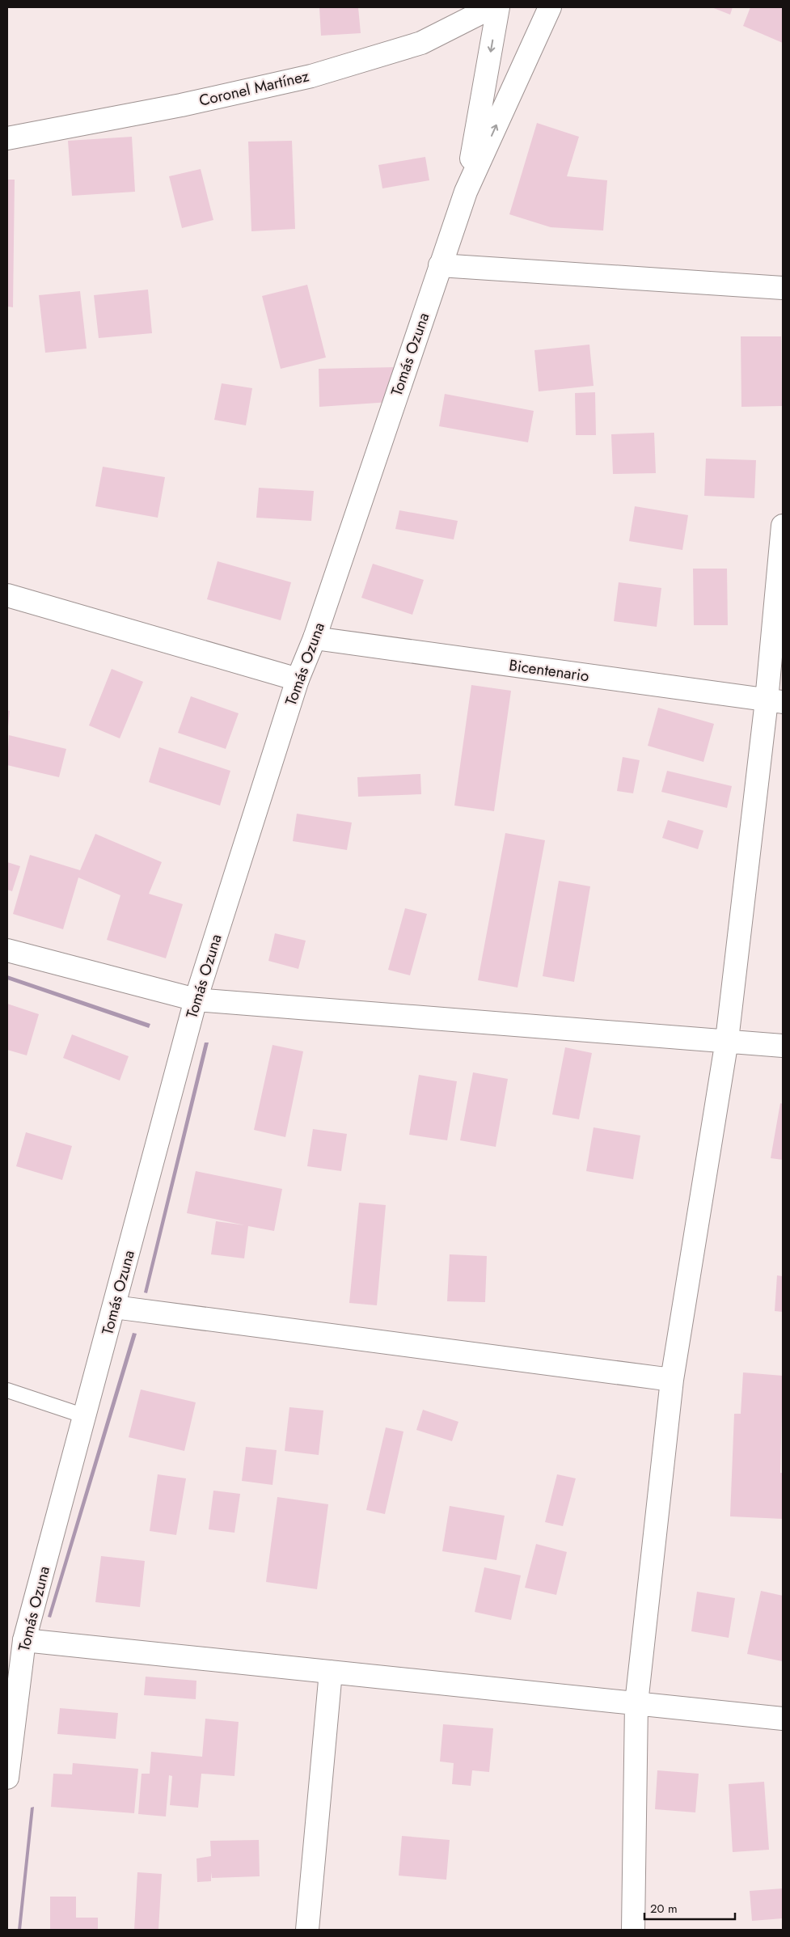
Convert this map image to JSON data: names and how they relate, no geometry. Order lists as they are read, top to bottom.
{
  "streets": {
    "street": ["Coronel Martínez", "Tomás Ozuna", "Bicentenario"]
  },
  "crossings": [
    ["Tomás Ozuna", "Bicentenario"]
  ],
  "scale_bar": "20 m"
}
